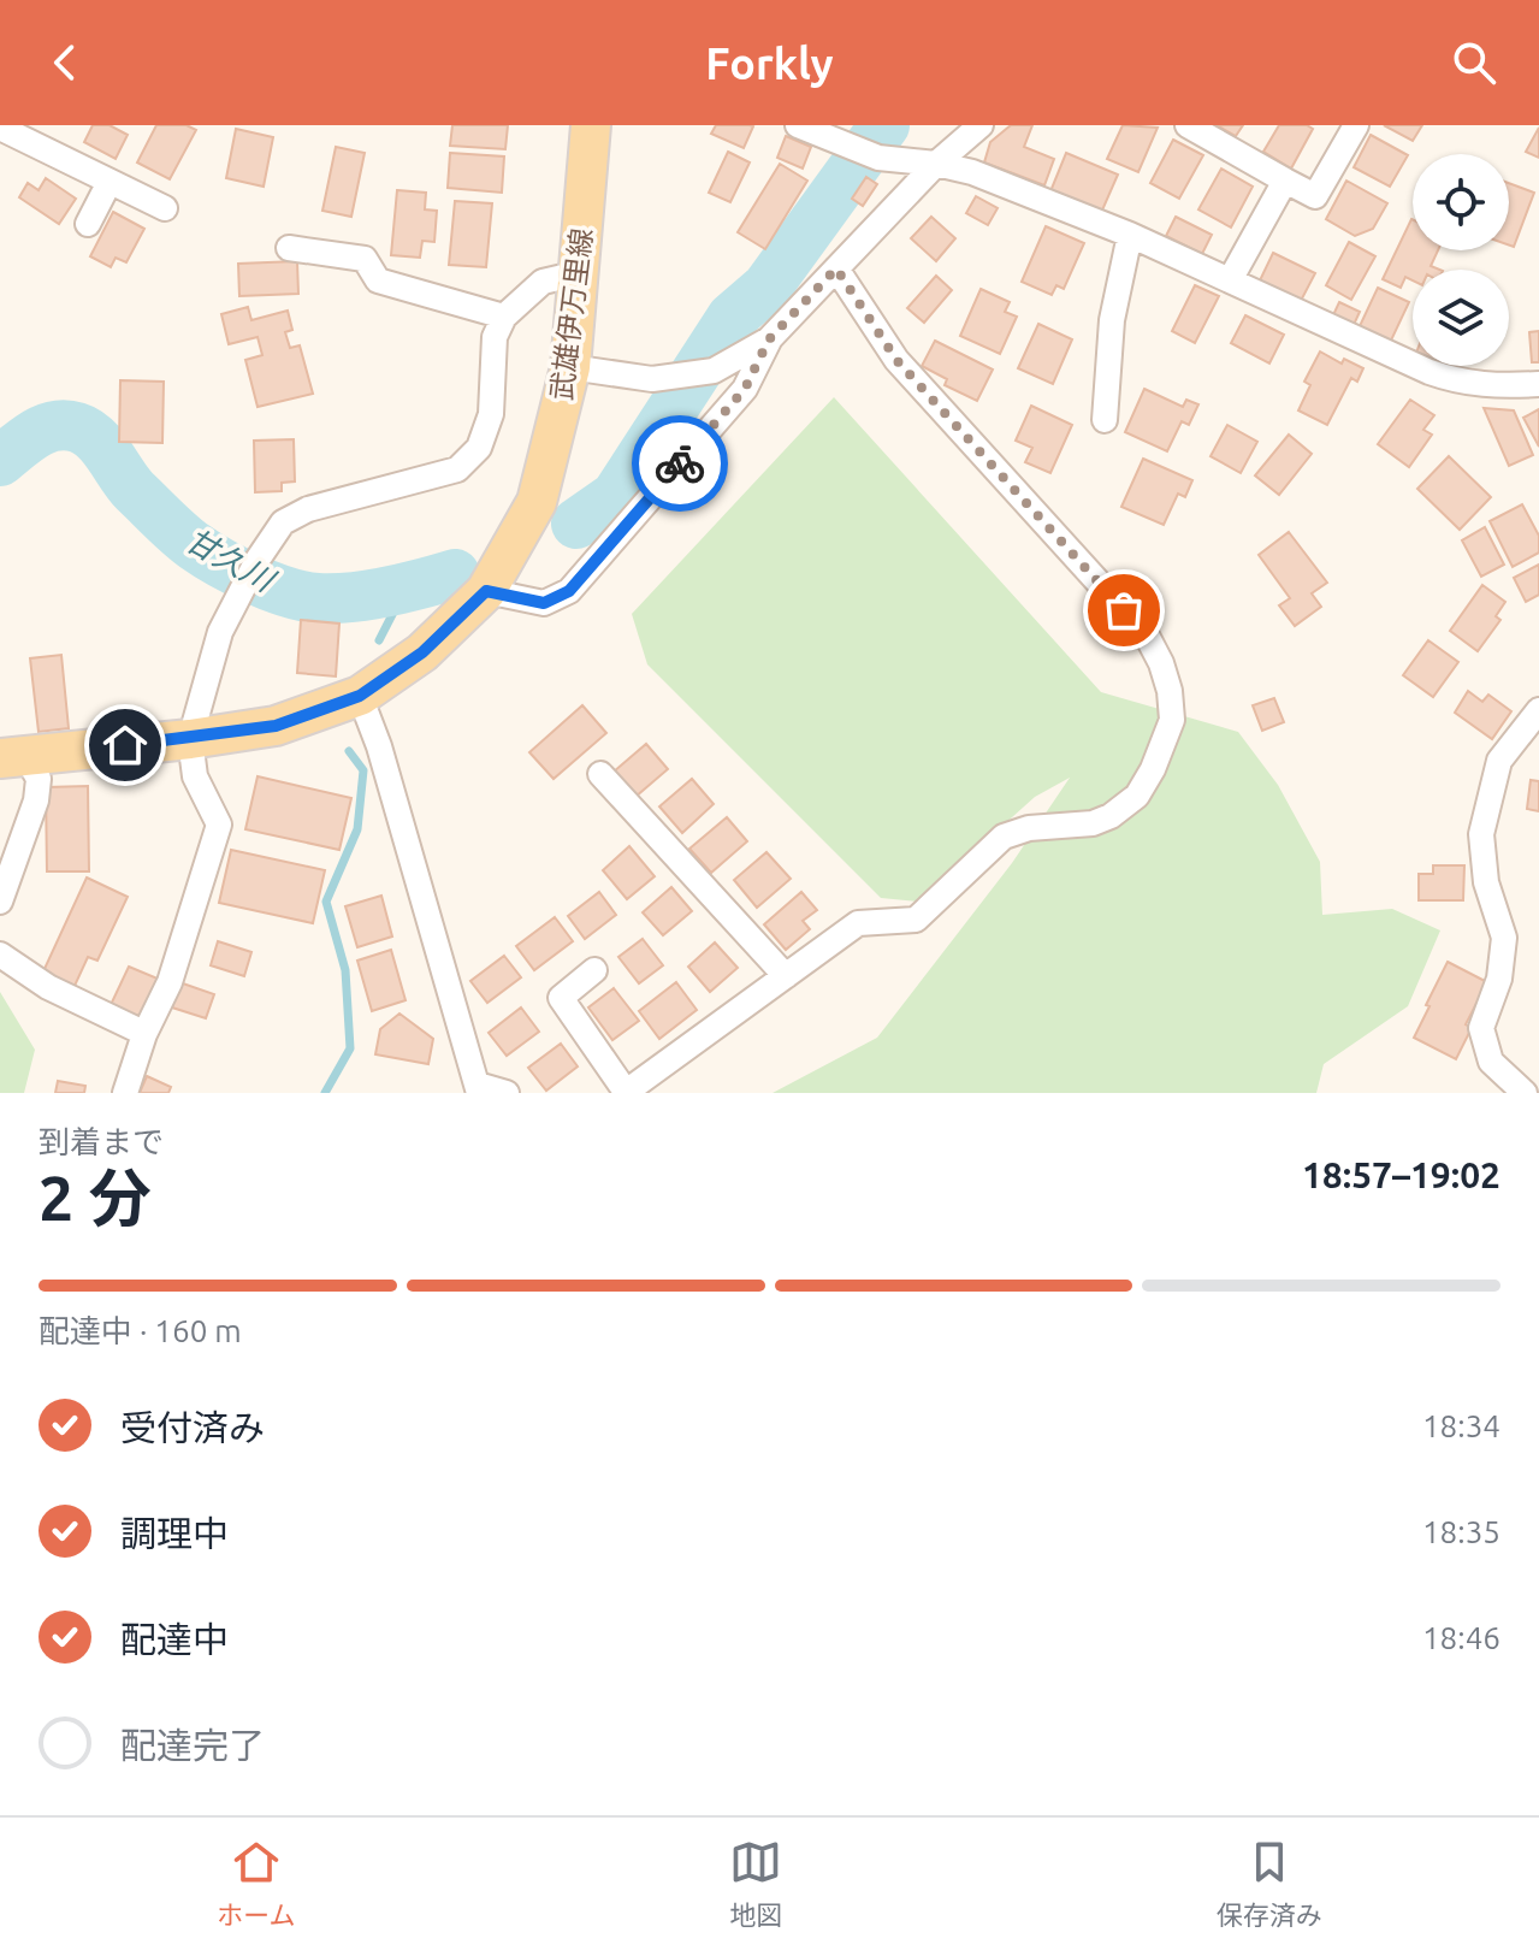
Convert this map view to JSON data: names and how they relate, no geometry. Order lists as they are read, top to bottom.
{
  "streets": {
    "main road": ["武雄伊万里線"]
  },
  "water": ["甘久川"],
  "page": {
    "header": "Forkly",
    "heading": ["2 分", "到着まで", "18:57–19:02"],
    "bar": "配達中 · 160 m",
    "list": [
      ["受付済み", "18:34"],
      ["調理中", "18:35"],
      ["配達中", "18:46"],
      "配達完了"
    ],
    "tabs": ["ホーム", "地図", "保存済み"]
  }
}
